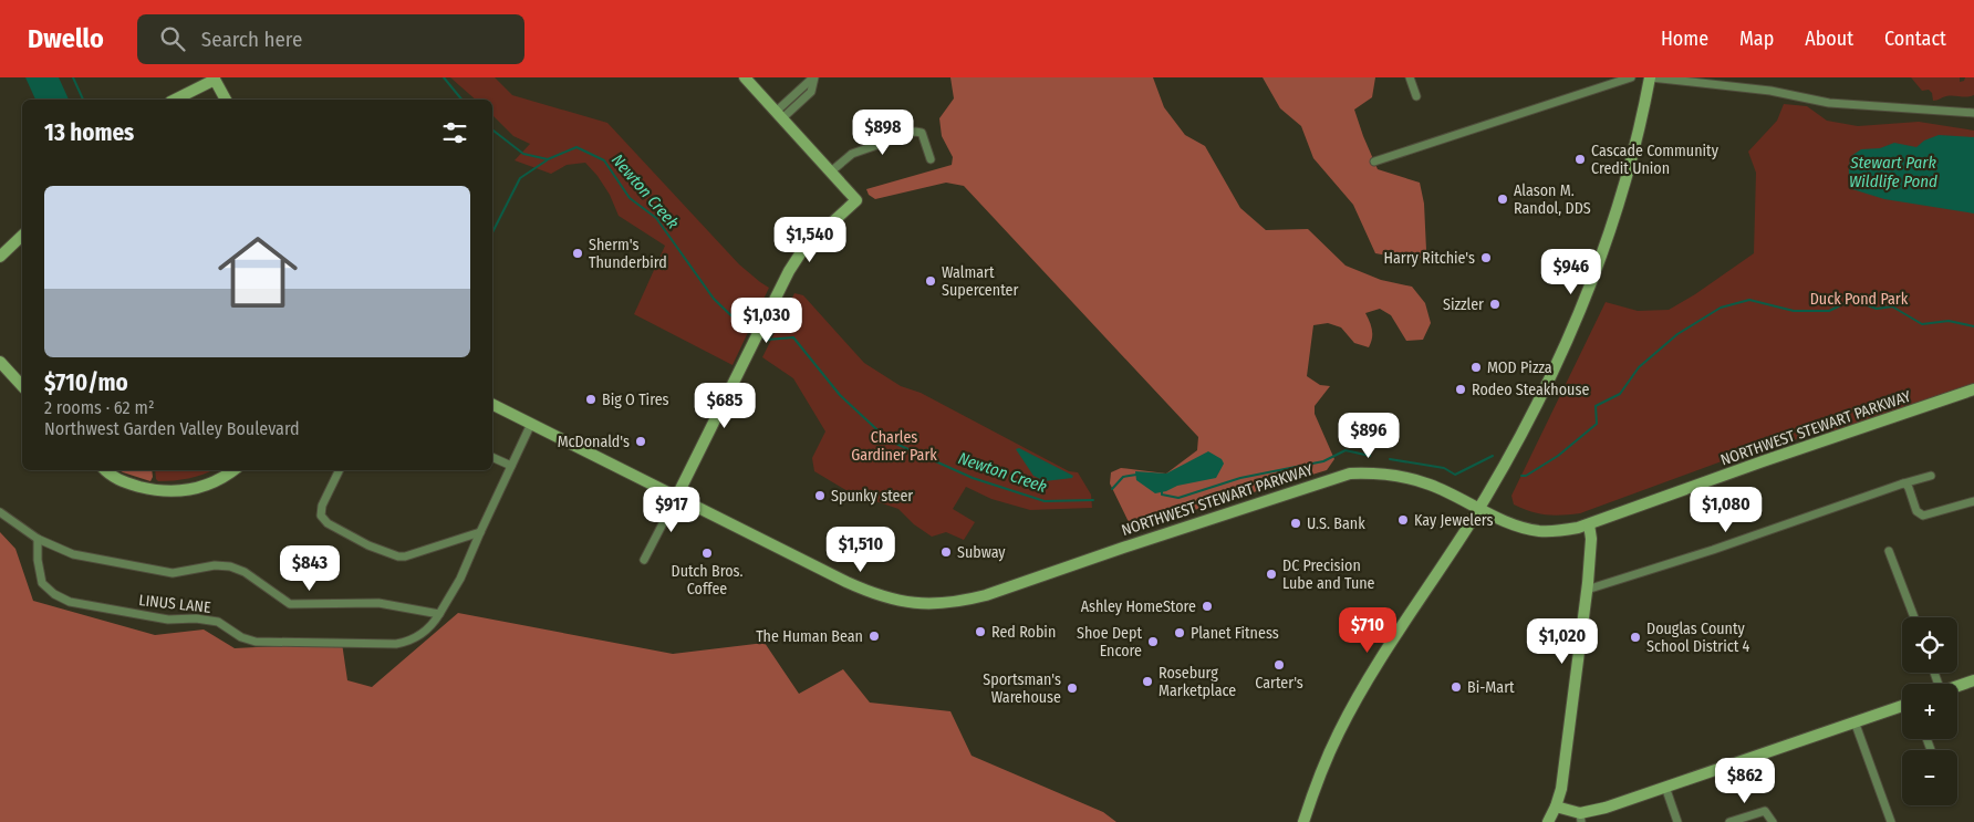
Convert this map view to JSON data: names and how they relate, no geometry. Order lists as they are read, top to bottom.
{
  "streets": {
    "main road": ["NORTHWEST STEWART PARKWAY"],
    "street": ["LINUS LANE"]
  },
  "water": ["Stewart Park Wildlife Pond", "Newton Creek"],
  "parks": ["Duck Pond Park", "Charles Gardiner Park"],
  "places": [
    "Cascade Community Credit Union",
    "Alason M. Randol, DDS",
    "Sherm's Thunderbird",
    "Harry Ritchie's",
    "Walmart Supercenter",
    "Sizzler",
    "MOD Pizza",
    "Rodeo Steakhouse",
    "Big O Tires",
    "McDonald's",
    "Spunky steer",
    "Kay Jewelers",
    "U.S. Bank",
    "Subway",
    "Dutch Bros. Coffee",
    "DC Precision Lube and Tune",
    "Ashley HomeStore",
    "Red Robin",
    "Planet Fitness",
    "The Human Bean",
    "Douglas County School District 4",
    "Shoe Dept Encore",
    "Carter's",
    "Roseburg Marketplace",
    "Bi-Mart",
    "Sportsman's Warehouse"
  ],
  "page": {
    "header": "Dwello",
    "search": "Search here",
    "nav": [
      "Home",
      "Map",
      "About",
      "Contact"
    ],
    "heading": "13 homes",
    "price": [
      "$898",
      "$1,540",
      "$946",
      "$1,030",
      "$685",
      "$896",
      "$917",
      "$1,080",
      "$1,510",
      "$843",
      "$710",
      "$1,020",
      "$862"
    ],
    "list": [
      {
        "name": "$710/mo",
        "note": "2 rooms · 62 m² · Northwest Garden Valley Boulevard"
      }
    ],
    "map_buttons": ["+", "−"]
  }
}
